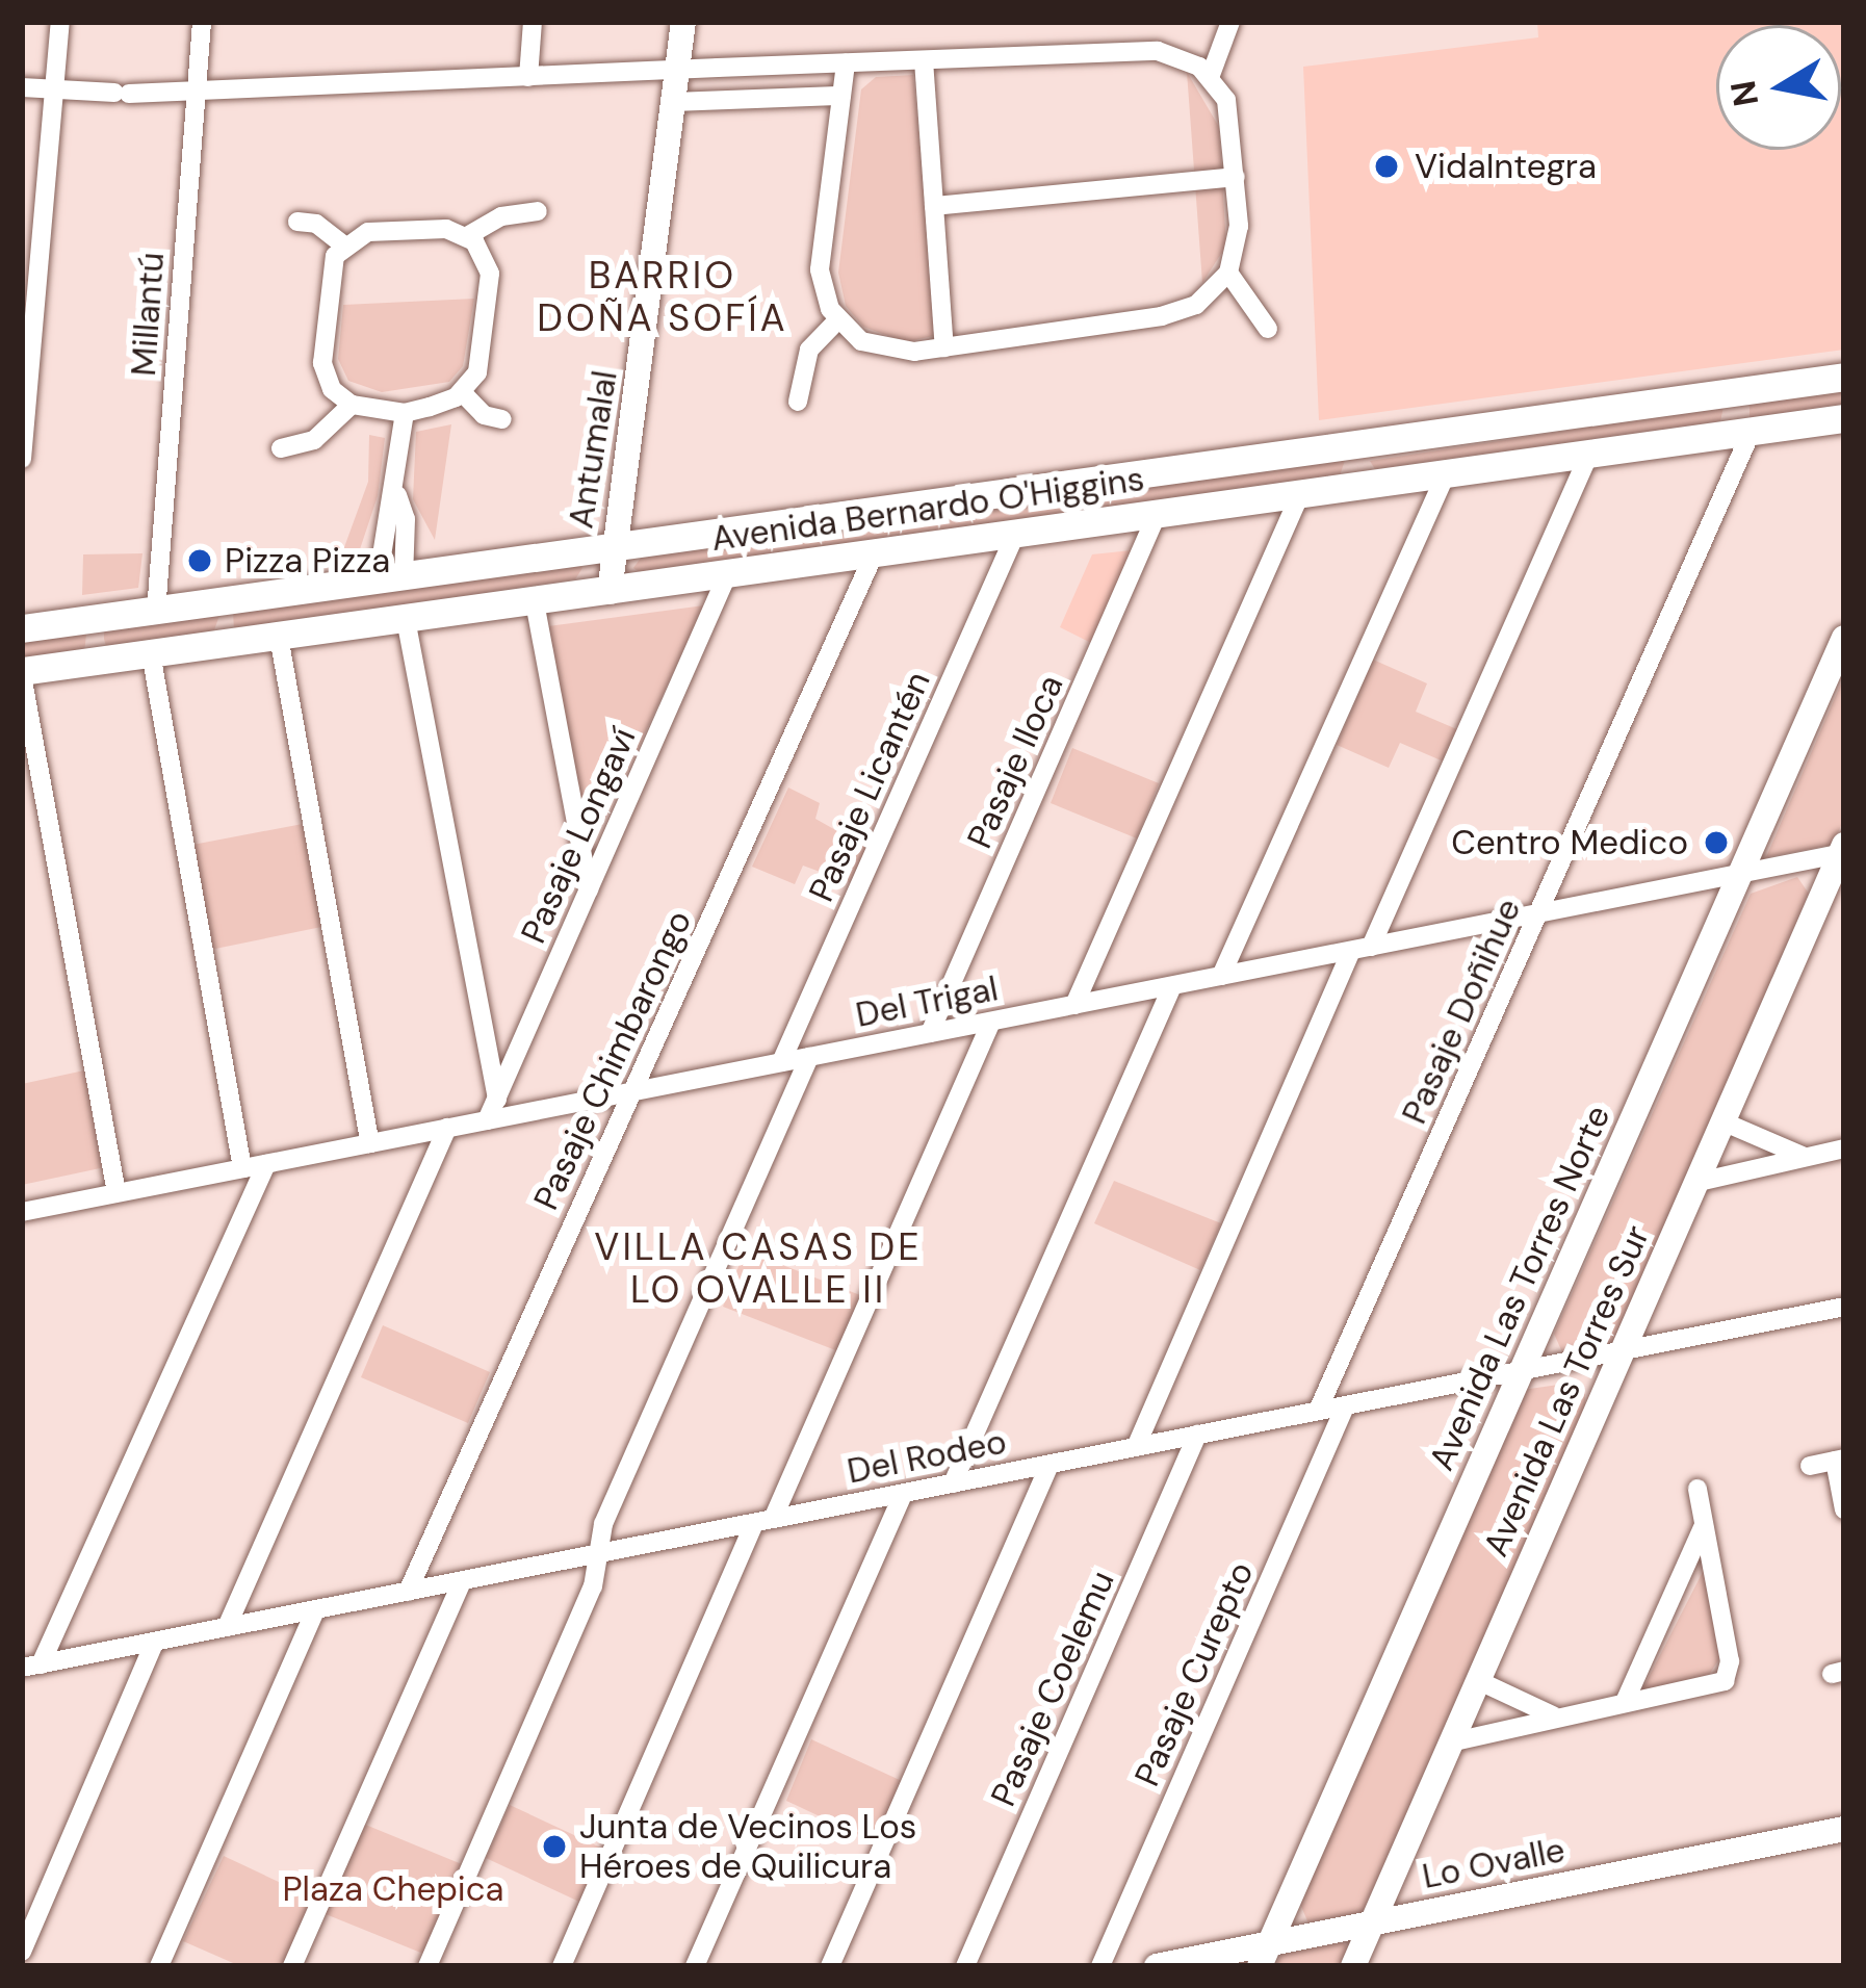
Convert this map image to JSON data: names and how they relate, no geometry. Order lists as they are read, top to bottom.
{
  "streets": {
    "main road": ["Avenida Bernardo O'Higgins"],
    "street": [
      "Millantú",
      "Antumalal",
      "Pasaje Iloca",
      "Pasaje Licantén",
      "Pasaje Longaví",
      "Del Trigal",
      "Pasaje Doñihue",
      "Pasaje Chimbarongo",
      "Avenida Las Torres Norte",
      "Avenida Las Torres Sur",
      "Del Rodeo",
      "Pasaje Curepto",
      "Pasaje Coelemu",
      "Lo Ovalle"
    ]
  },
  "crossings": [
    ["Millantú", "Avenida Bernardo O'Higgins"],
    ["Antumalal", "Avenida Bernardo O'Higgins"],
    ["Avenida Bernardo O'Higgins", "Pasaje Iloca"],
    ["Avenida Bernardo O'Higgins", "Pasaje Licantén"],
    ["Avenida Bernardo O'Higgins", "Pasaje Longaví"],
    ["Avenida Bernardo O'Higgins", "Pasaje Doñihue"],
    ["Avenida Bernardo O'Higgins", "Pasaje Chimbarongo"],
    ["Pasaje Iloca", "Del Trigal"],
    ["Pasaje Licantén", "Del Trigal"],
    ["Pasaje Longaví", "Del Trigal"],
    ["Del Trigal", "Pasaje Doñihue"],
    ["Del Trigal", "Pasaje Chimbarongo"],
    ["Del Trigal", "Avenida Las Torres Norte"],
    ["Del Trigal", "Avenida Las Torres Sur"],
    ["Pasaje Doñihue", "Del Rodeo"],
    ["Pasaje Chimbarongo", "Del Rodeo"],
    ["Avenida Las Torres Norte", "Del Rodeo"],
    ["Avenida Las Torres Norte", "Lo Ovalle"],
    ["Avenida Las Torres Sur", "Del Rodeo"],
    ["Avenida Las Torres Sur", "Lo Ovalle"],
    ["Del Rodeo", "Pasaje Curepto"],
    ["Del Rodeo", "Pasaje Coelemu"]
  ],
  "districts": ["BARRIO DOÑA SOFÍA", "VILLA CASAS DE LO OVALLE II"],
  "parks": ["Plaza Chepica"],
  "places": [
    "VidaIntegra",
    "Pizza Pizza",
    "Centro Medico",
    "Junta de Vecinos Los Héroes de Quilicura"
  ],
  "north": "left"
}
